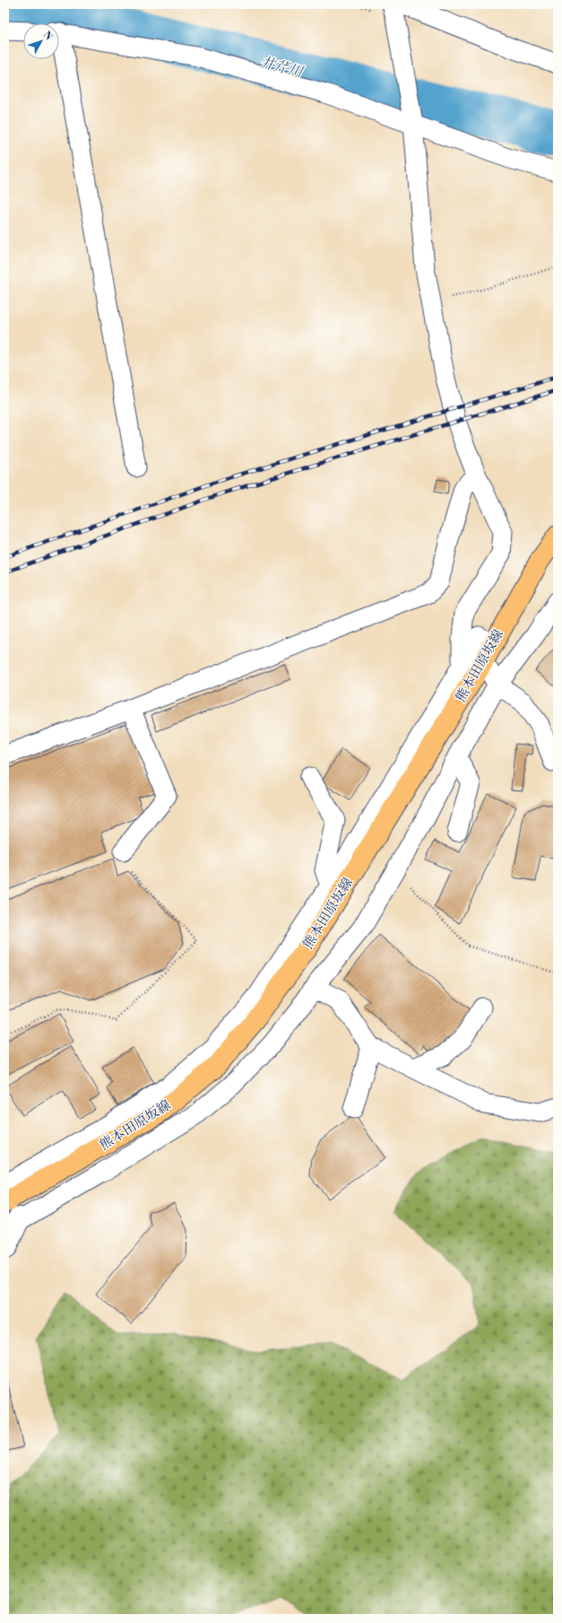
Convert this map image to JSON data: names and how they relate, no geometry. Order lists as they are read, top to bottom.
{
  "streets": {
    "main road": ["熊本田原坂線"]
  },
  "water": ["井芹川"],
  "north": "top right"
}
